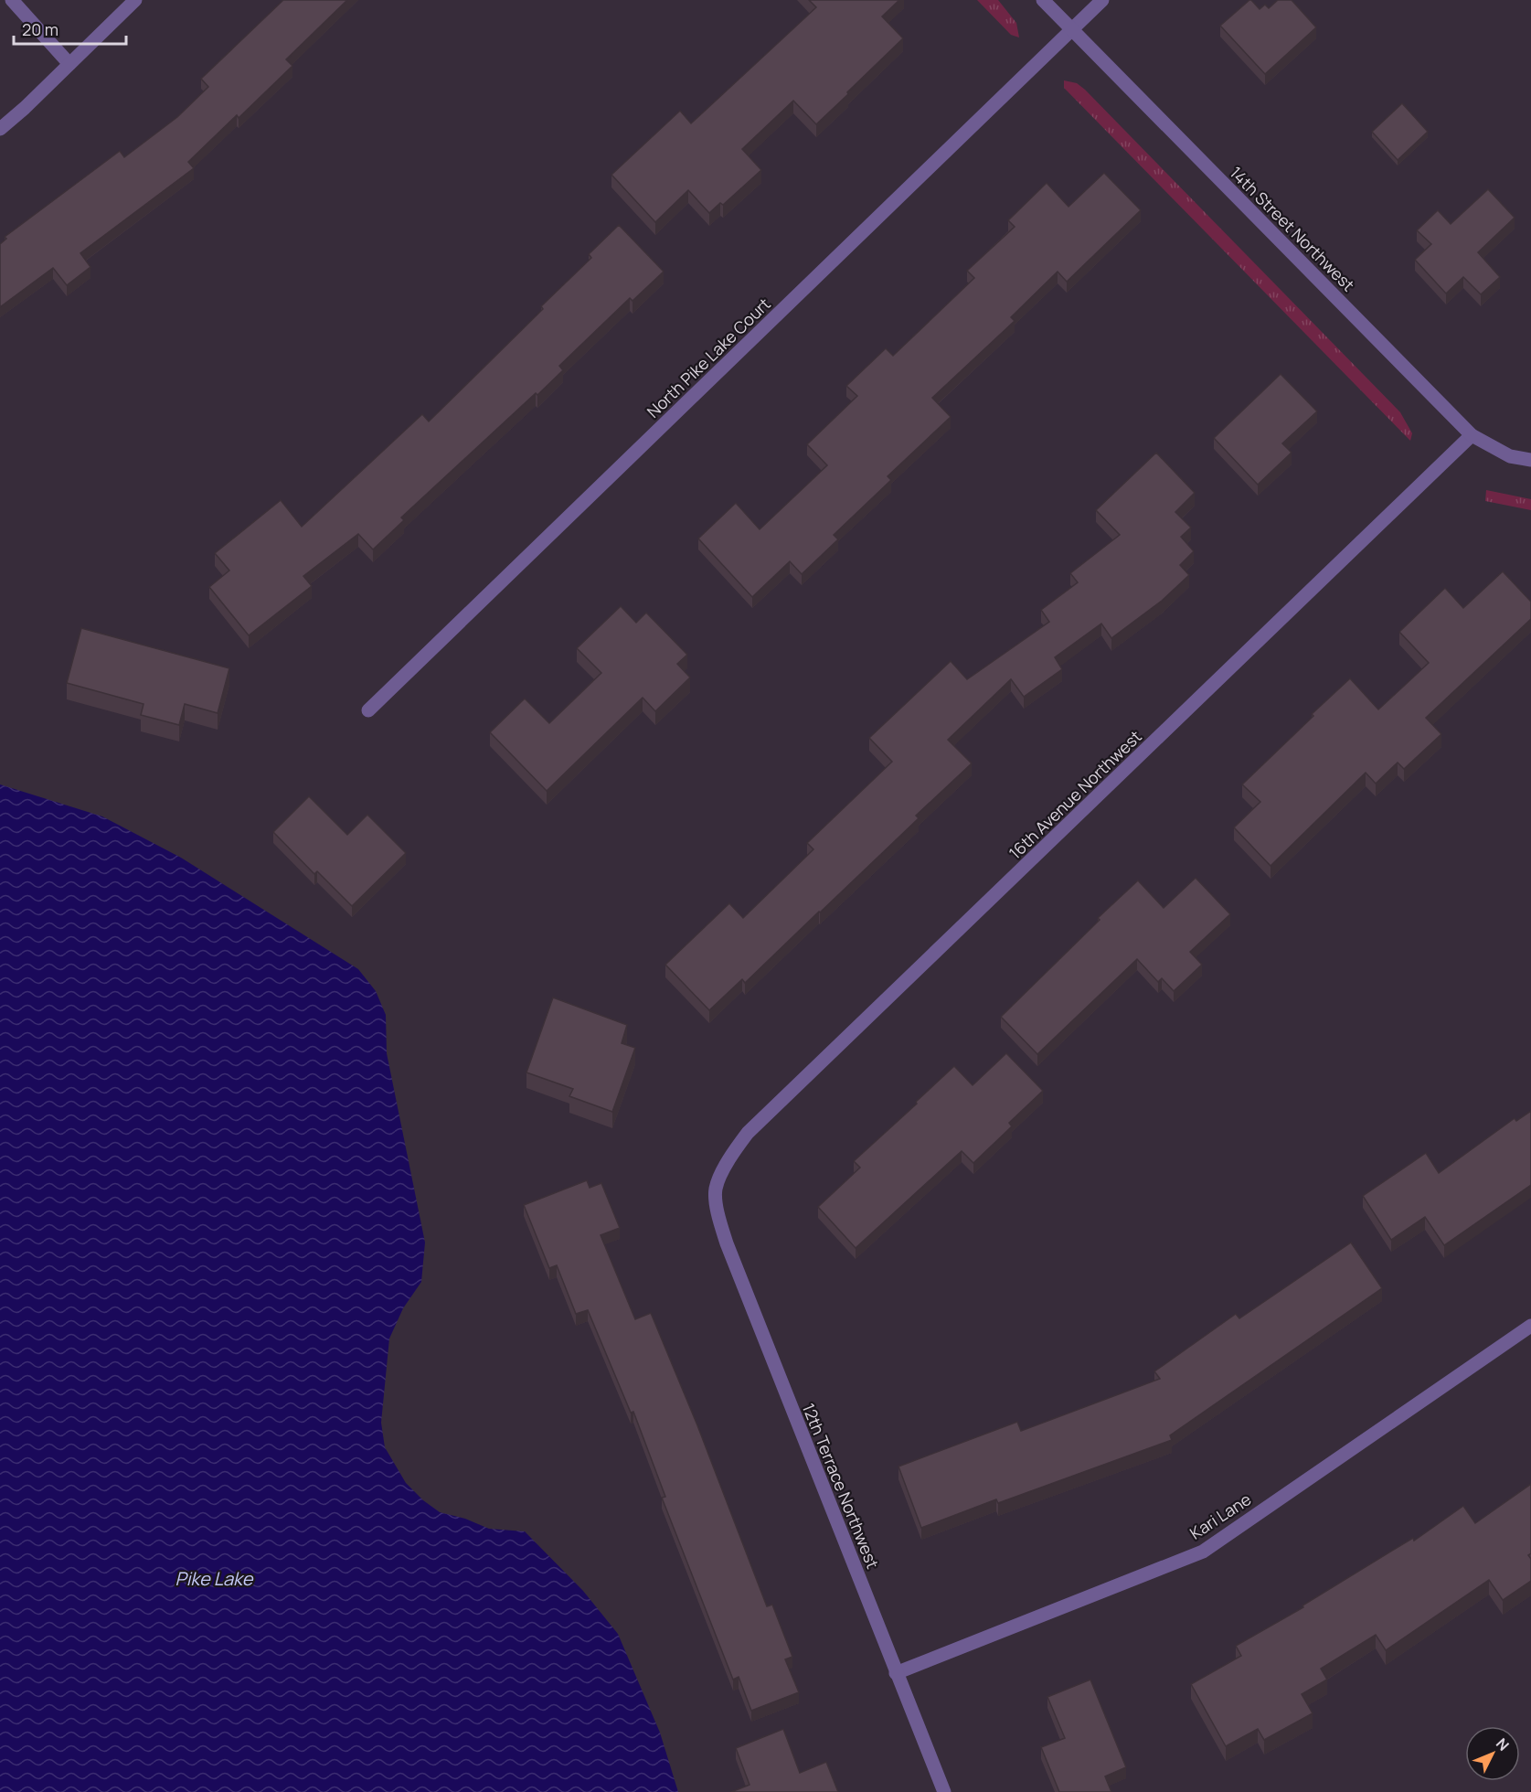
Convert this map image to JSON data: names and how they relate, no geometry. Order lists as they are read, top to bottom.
{
  "streets": {
    "street": [
      "14th Street Northwest",
      "North Pike Lake Court",
      "16th Avenue Northwest",
      "12th Terrace Northwest",
      "Kari Lane"
    ]
  },
  "crossings": [
    ["14th Street Northwest", "North Pike Lake Court"],
    ["14th Street Northwest", "16th Avenue Northwest"],
    ["16th Avenue Northwest", "12th Terrace Northwest"],
    ["12th Terrace Northwest", "Kari Lane"]
  ],
  "water": ["Pike Lake"],
  "scale_bar": "20 m",
  "north": "top right"
}
